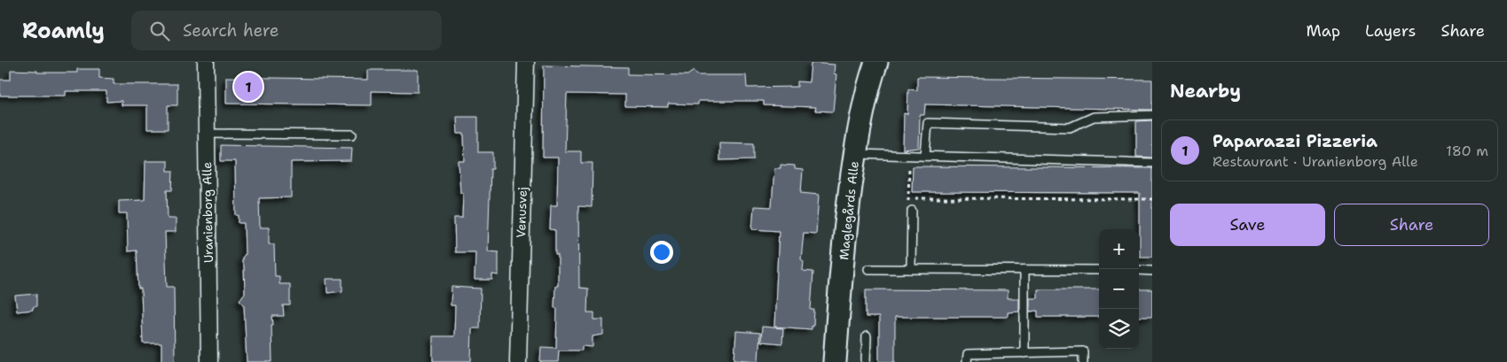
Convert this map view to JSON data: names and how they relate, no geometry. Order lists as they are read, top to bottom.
{
  "streets": {
    "street": ["Maglegårds Alle", "Uranienborg Alle", "Venusvej"]
  },
  "page": {
    "header": "Roamly",
    "search": "Search here",
    "nav": ["Map", "Layers", "Share"],
    "heading": "Nearby",
    "pins": "1",
    "list": [
      {
        "mark": "1",
        "name": "Paparazzi Pizzeria",
        "note": "Restaurant · Uranienborg Alle",
        "value": "180 m"
      }
    ],
    "buttons": ["Save", "Share"],
    "map_buttons": ["+", "−"]
  }
}
